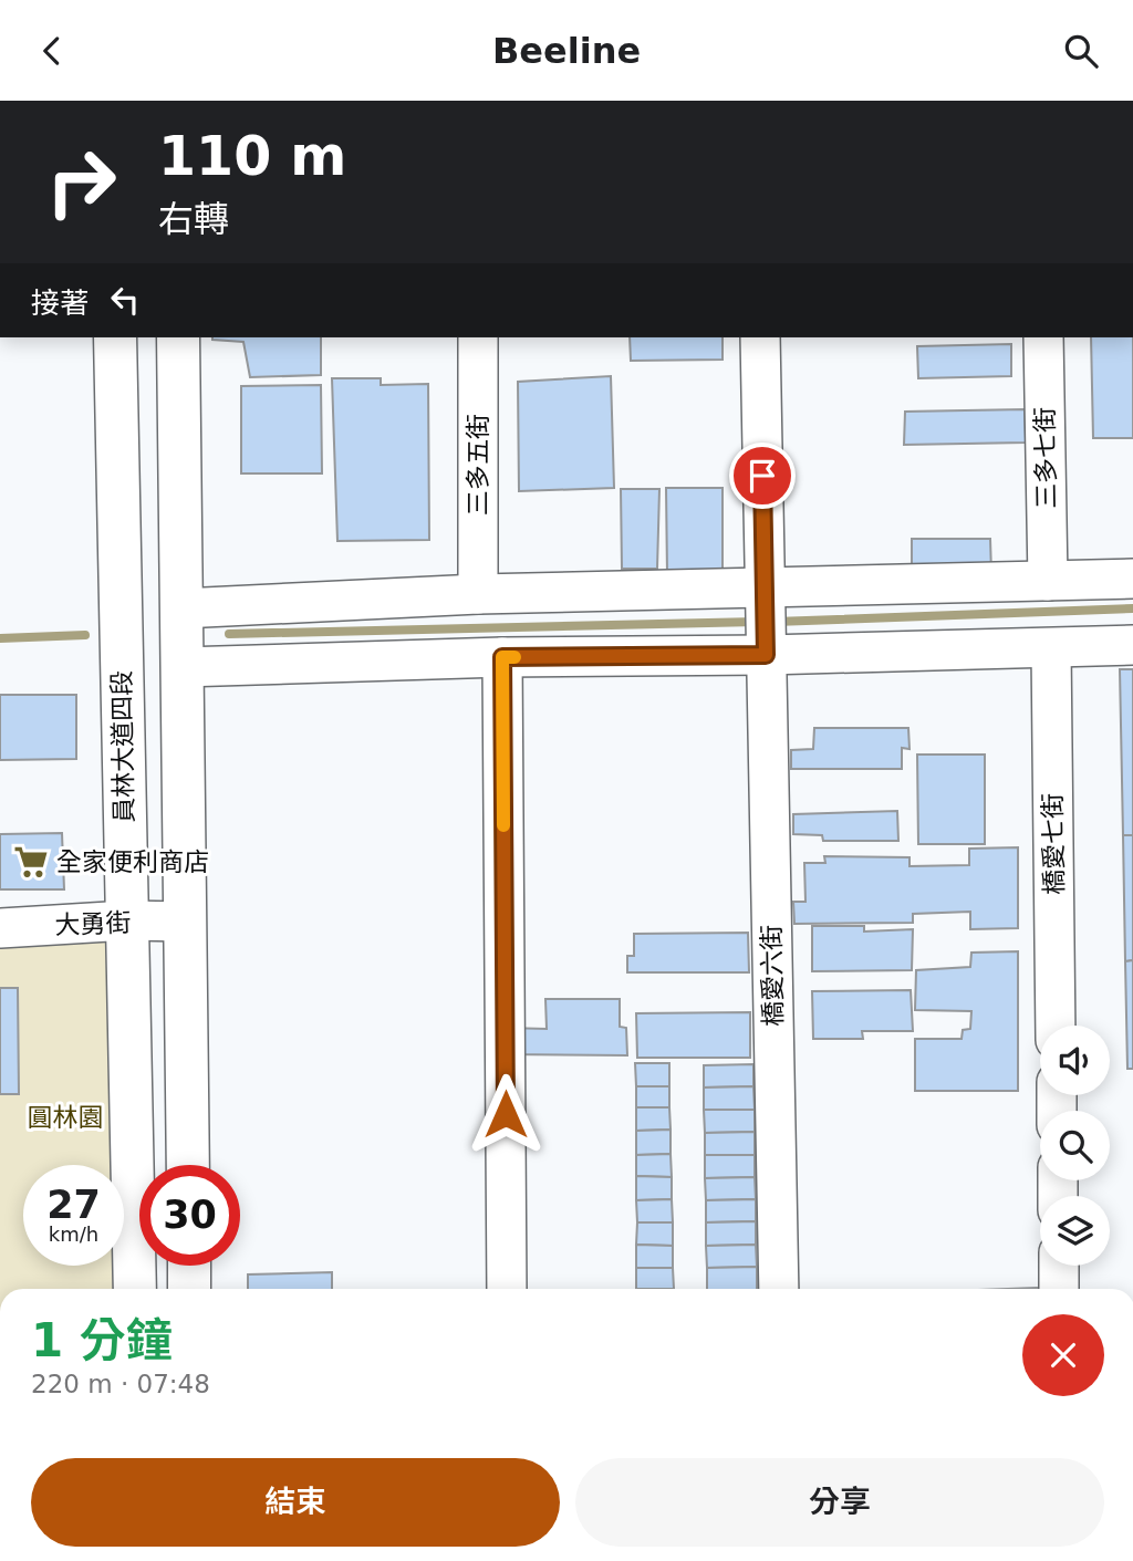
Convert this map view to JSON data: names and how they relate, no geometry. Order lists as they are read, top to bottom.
{
  "streets": {
    "main road": ["員林大道四段"],
    "street": [
      "三多七街",
      "三多五街",
      "橋愛七街",
      "大勇街",
      "橋愛六街"
    ]
  },
  "crossings": [
    ["員林大道四段", "大勇街"]
  ],
  "parks": ["圓林園"],
  "places": {
    "supermarket": ["全家便利商店"]
  },
  "page": {
    "header": "Beeline",
    "turn": ["110 m", "右轉"],
    "then": "接著",
    "speed": "27 km/h",
    "limit": "30",
    "heading": ["1 分鐘", "220 m · 07:48"],
    "buttons": ["結束", "分享"]
  }
}
